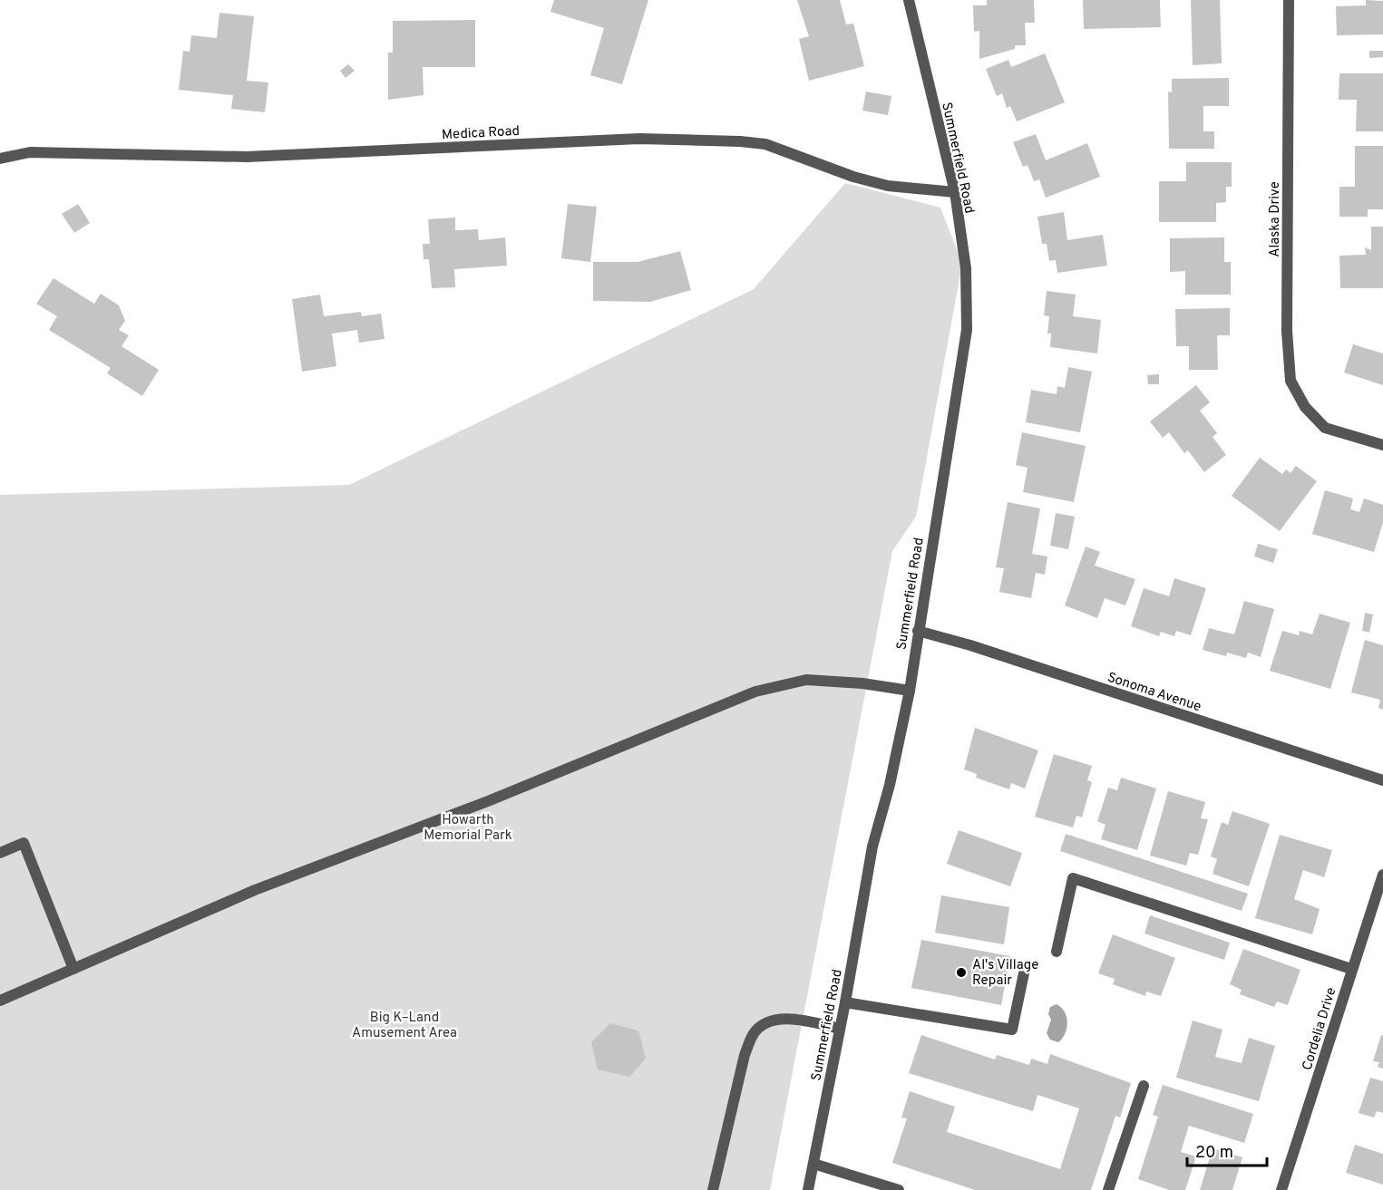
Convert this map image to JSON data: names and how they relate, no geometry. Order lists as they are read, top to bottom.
{
  "streets": {
    "street": [
      "Medica Road",
      "Summerfield Road",
      "Alaska Drive",
      "Sonoma Avenue",
      "Cordelia Drive"
    ]
  },
  "crossings": [
    ["Medica Road", "Summerfield Road"],
    ["Summerfield Road", "Sonoma Avenue"]
  ],
  "parks": ["Howarth Memorial Park", "Big K–Land Amusement Area"],
  "places": ["Al's Village Repair"],
  "scale_bar": "20 m"
}
